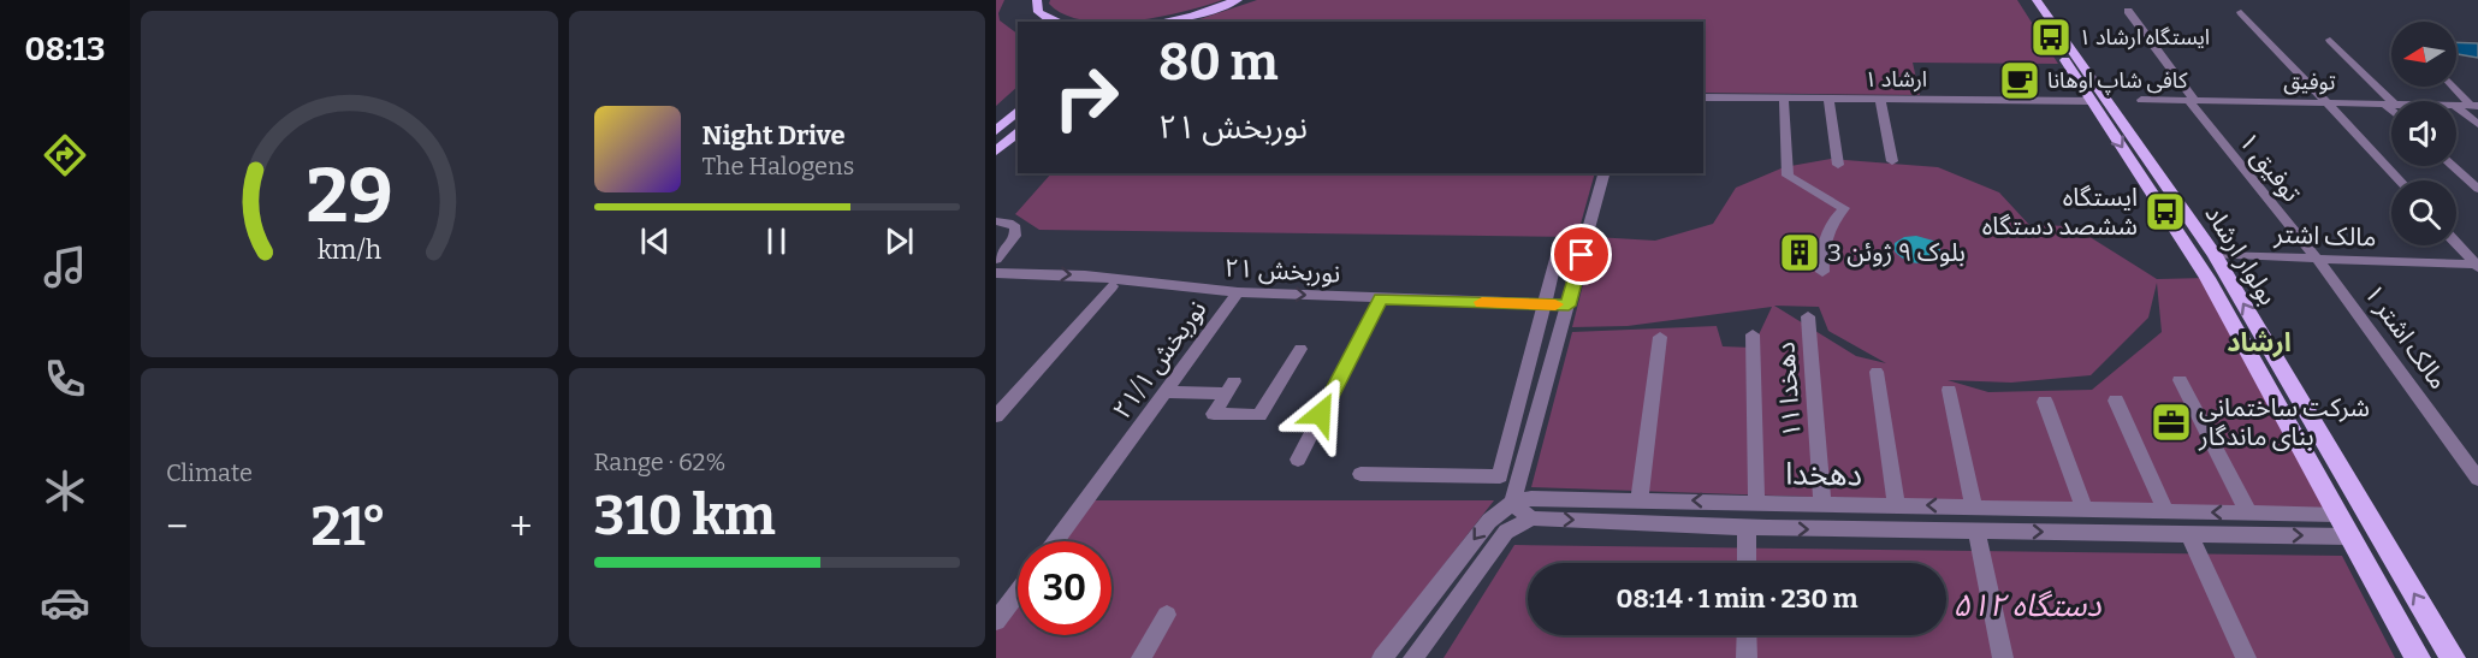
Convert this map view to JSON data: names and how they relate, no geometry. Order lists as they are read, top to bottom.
{
  "streets": {
    "main road": ["بولوار ارشاد"],
    "street": [
      "ارشاد ۱",
      "توفیق",
      "توفیق ۱",
      "مالک اشتر",
      "نوربخش ۲۱",
      "مالک اشتر ۱",
      "نوربخش ۲۱/۱",
      "دهخدا ۱۱",
      "دهخدا"
    ]
  },
  "crossings": [
    ["ارشاد ۱", "بولوار ارشاد"],
    ["توفیق", "توفیق ۱"],
    ["توفیق ۱", "مالک اشتر"],
    ["توفیق ۱", "مالک اشتر ۱"],
    ["مالک اشتر", "بولوار ارشاد"],
    ["مالک اشتر", "مالک اشتر ۱"],
    ["بولوار ارشاد", "دهخدا"],
    ["نوربخش ۲۱", "نوربخش ۲۱/۱"],
    ["دهخدا ۱۱", "دهخدا"]
  ],
  "one_way": ["نوربخش ۲۱"],
  "districts": ["ارشاد"],
  "parks": ["۵۱۲ دستگاه"],
  "places": {
    "bus stop": ["ایستگاه ارشاد ۱", "ایستگاه ششصد دستگاه"],
    "cafe": ["کافی شاپ اوهانا"],
    "building": ["بلوک ۹ ژوئن 3"],
    "office": ["شرکت ساختمانی بنای ماندگار"]
  },
  "north": "left",
  "page": {
    "tabs": "08:13",
    "turn": ["80 m", "نوربخش ۲۱"],
    "song": ["Night Drive", "The Halogens"],
    "tile": [
      "Climate",
      ["Range · 62%", "310 km"]
    ],
    "heat": ["−", "21°", "+"],
    "limit": "30",
    "trip": "08:14 · 1 min · 230 m",
    "gauge": ["29", "km/h"]
  }
}
